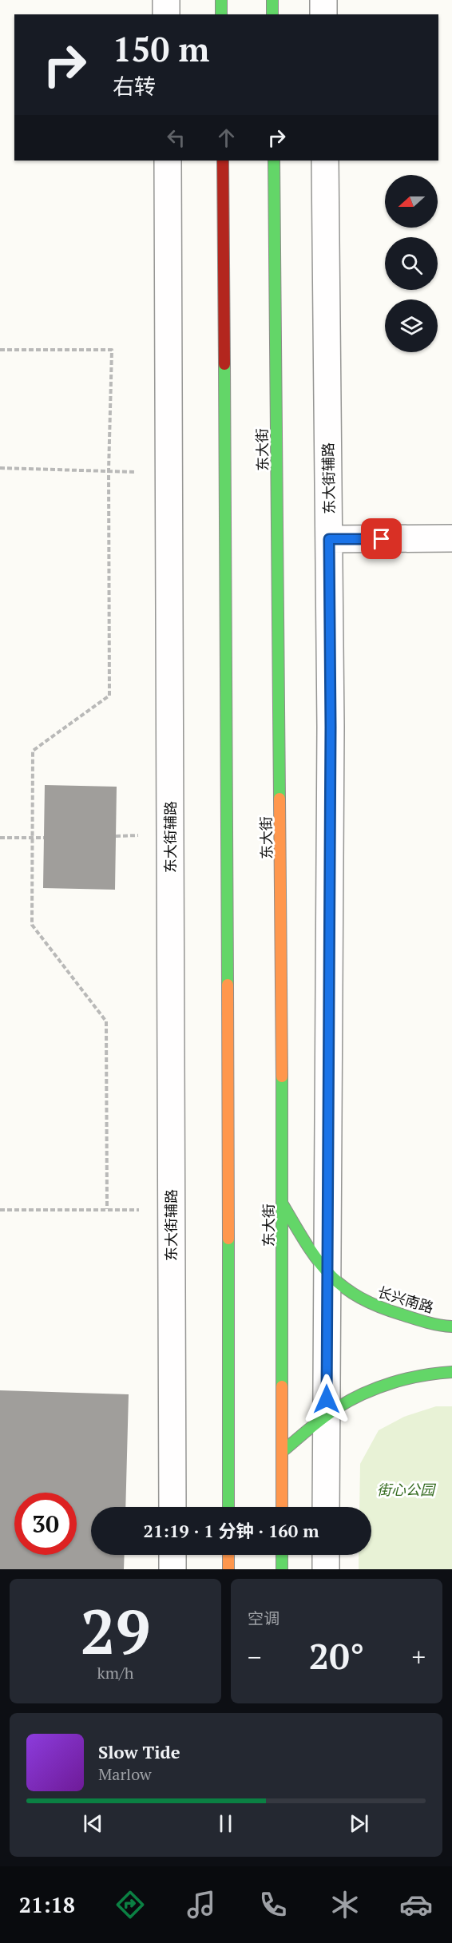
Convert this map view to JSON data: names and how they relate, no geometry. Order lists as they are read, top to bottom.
{
  "streets": {
    "main road": ["东大街", "长兴南路"],
    "street": ["东大街辅路"]
  },
  "crossings": [
    ["东大街", "长兴南路"],
    ["东大街辅路", "长兴南路"]
  ],
  "parks": ["街心公园"],
  "north": "left",
  "page": {
    "turn": ["150 m", "右转"],
    "limit": "30",
    "trip": "21:19 · 1 分钟 · 160 m",
    "tile": [
      ["29", "km/h"],
      "空调"
    ],
    "heat": ["−", "20°", "+"],
    "song": ["Slow Tide", "Marlow"],
    "tabs": "21:18"
  }
}
